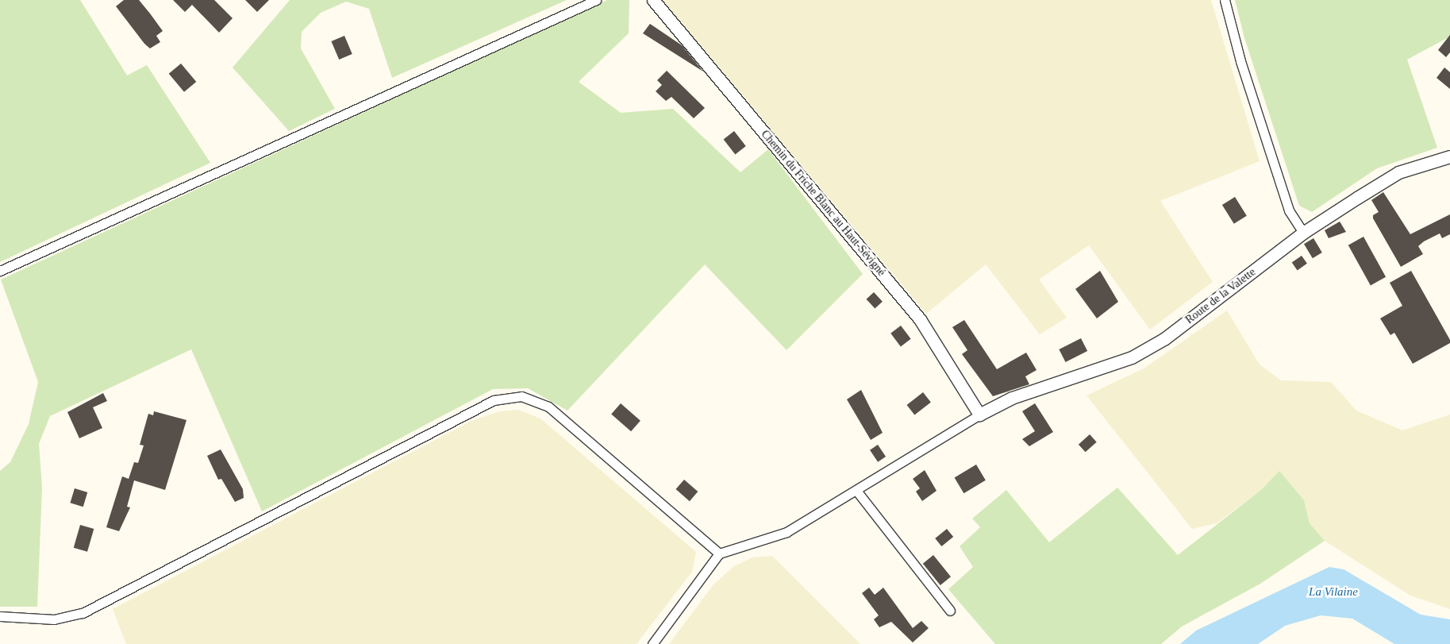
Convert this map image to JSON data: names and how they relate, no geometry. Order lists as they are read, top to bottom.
{
  "streets": {
    "street": ["Chemin du Friche Blanc au Haut-Sévigné", "Route de la Valette"]
  },
  "crossings": [
    ["Chemin du Friche Blanc au Haut-Sévigné", "Route de la Valette"]
  ],
  "water": ["La Vilaine"]
}
